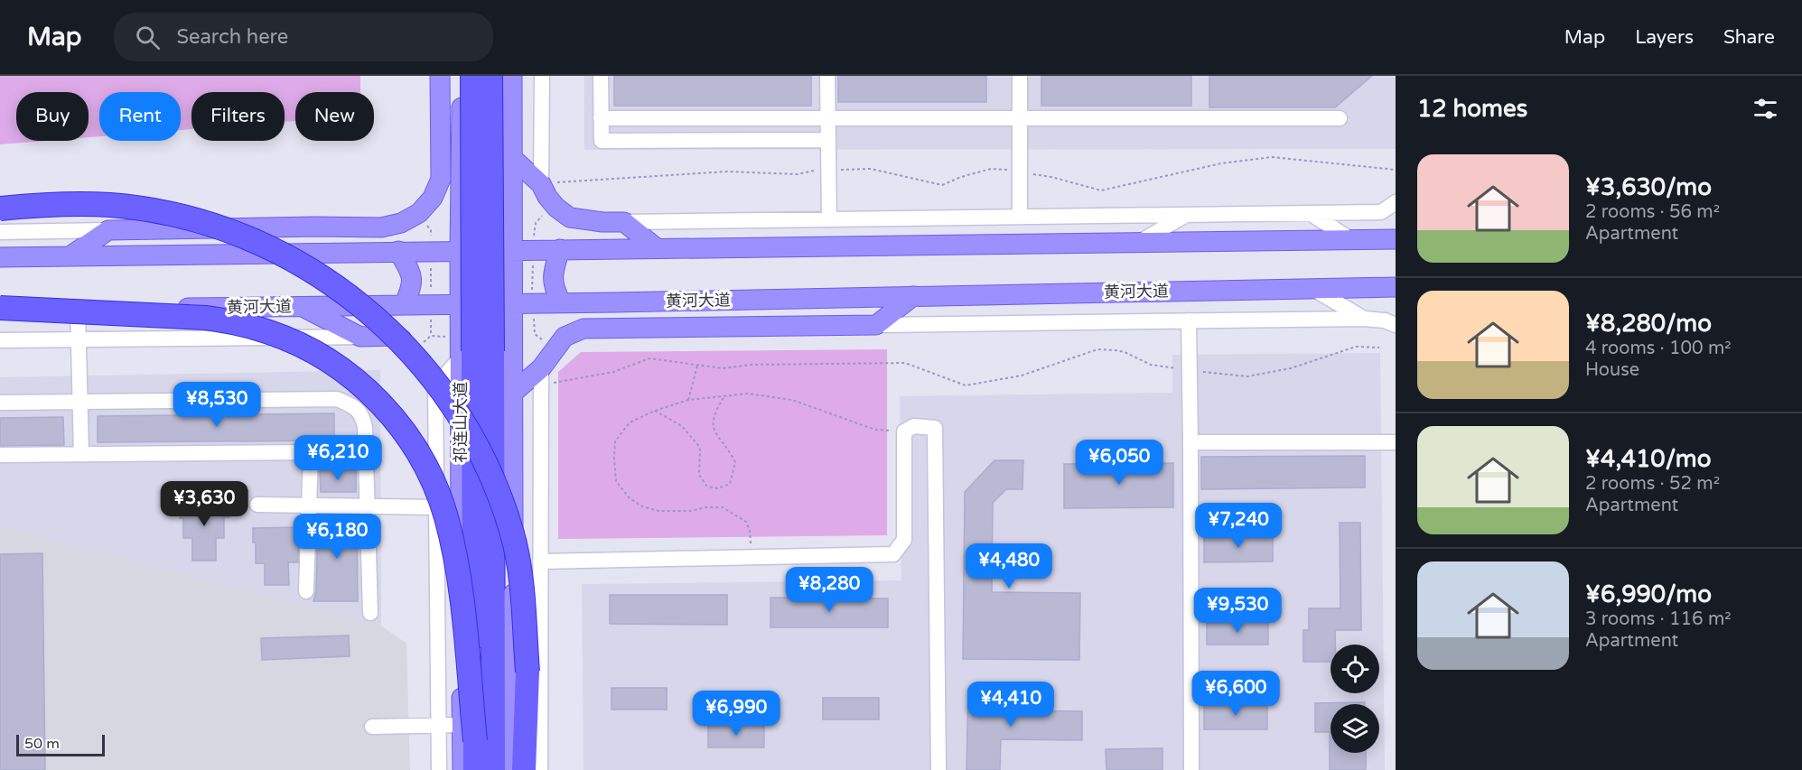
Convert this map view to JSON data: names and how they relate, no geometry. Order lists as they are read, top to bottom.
{
  "streets": {
    "main road": ["黄河大道", "祁连山大道"]
  },
  "crossings": [
    ["黄河大道", "祁连山大道"]
  ],
  "scale_bar": "50 m",
  "page": {
    "header": "Map",
    "search": "Search here",
    "nav": ["Map", "Layers", "Share"],
    "heading": "12 homes",
    "chip": [
      "Buy",
      "Rent",
      "Filters",
      "New"
    ],
    "list": [
      {
        "name": "¥3,630/mo",
        "note": "2 rooms · 56 m² · Apartment"
      },
      {
        "name": "¥8,280/mo",
        "note": "4 rooms · 100 m² · House"
      },
      {
        "name": "¥4,410/mo",
        "note": "2 rooms · 52 m² · Apartment"
      },
      {
        "name": "¥6,990/mo",
        "note": "3 rooms · 116 m² · Apartment"
      }
    ],
    "price": [
      "¥8,530",
      "¥6,210",
      "¥6,050",
      "¥3,630",
      "¥7,240",
      "¥6,180",
      "¥4,480",
      "¥8,280",
      "¥9,530",
      "¥6,600",
      "¥4,410",
      "¥6,990"
    ],
    "scale": "50 m"
  }
}
